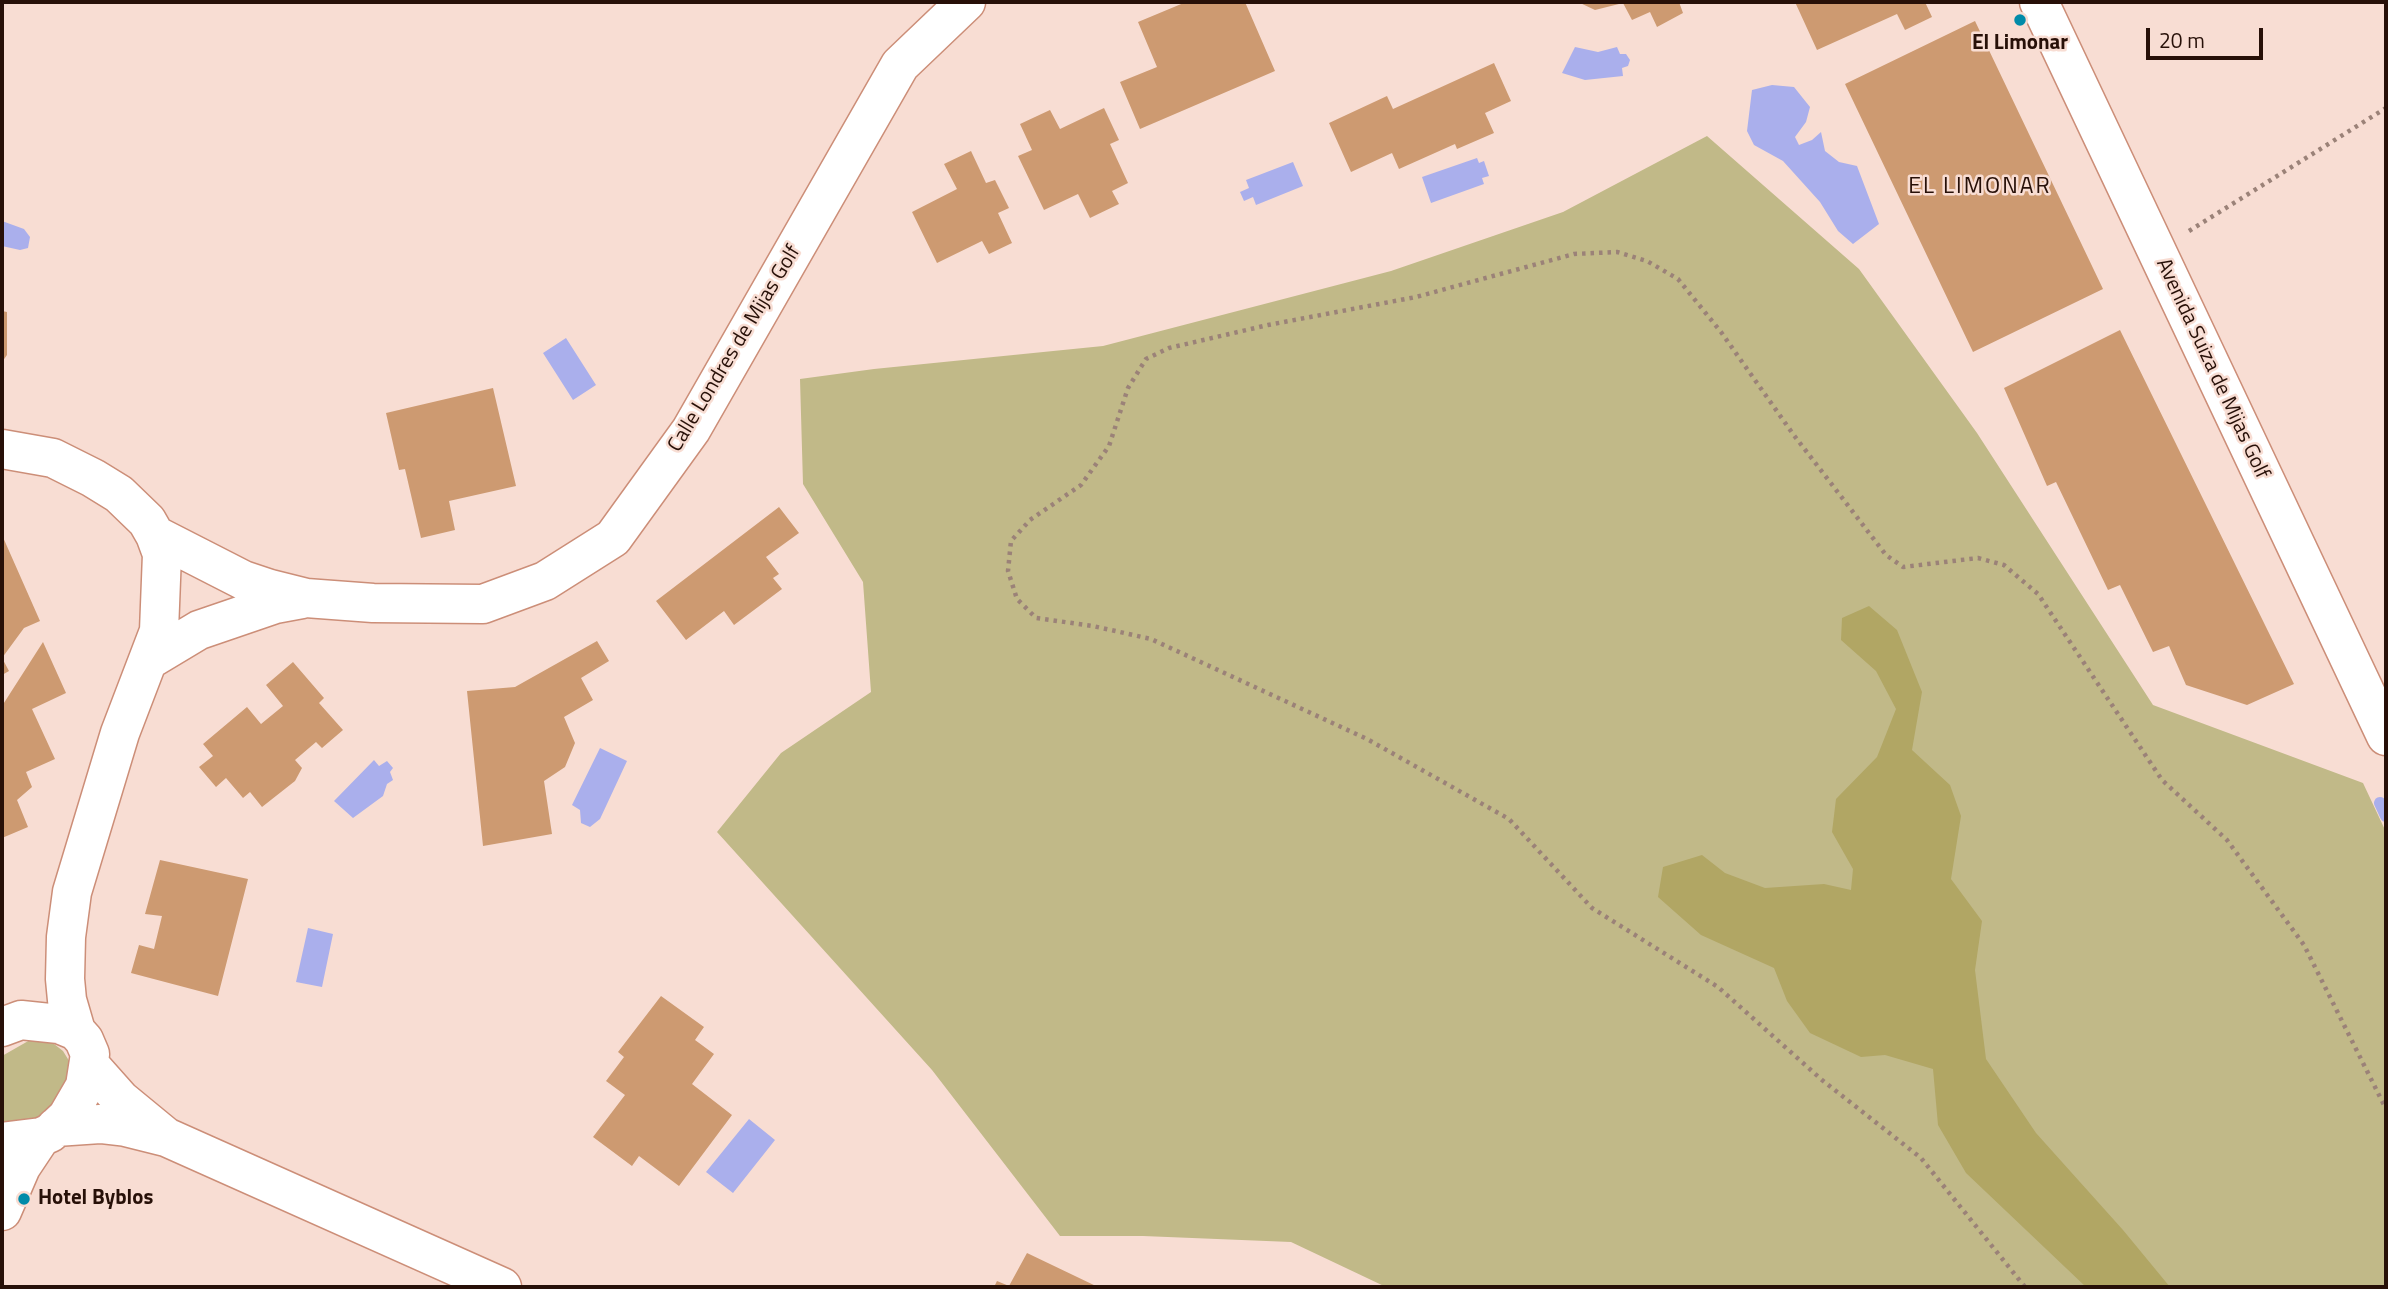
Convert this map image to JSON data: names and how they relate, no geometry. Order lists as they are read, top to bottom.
{
  "streets": {
    "street": ["Calle Londres de Mijas Golf", "Avenida Suiza de Mijas Golf"]
  },
  "districts": ["EL LIMONAR"],
  "places": ["El Limonar", "Hotel Byblos"],
  "scale_bar": "20 m"
}
